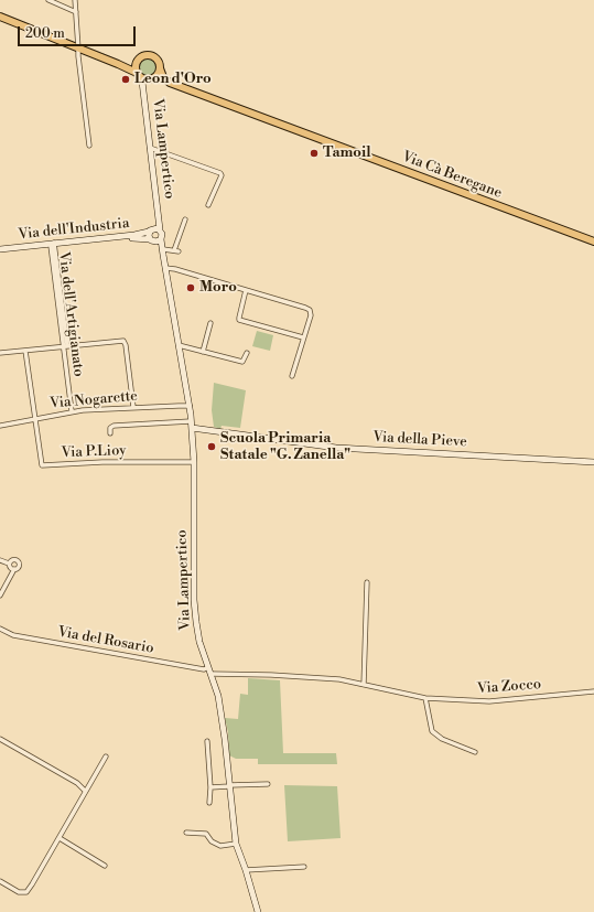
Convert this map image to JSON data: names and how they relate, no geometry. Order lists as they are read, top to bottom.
{
  "streets": {
    "main road": ["Via Cà Beregane"],
    "street": [
      "Via Lampertico",
      "Via dell'Industria",
      "Via dell'Artigianato",
      "Via Nogarette",
      "Via della Pieve",
      "Via P.Lioy",
      "Via del Rosario",
      "Via Zocco"
    ]
  },
  "crossings": [
    ["Via Lampertico", "Via Cà Beregane"],
    ["Via Lampertico", "Via dell'Industria"],
    ["Via Lampertico", "Via Nogarette"],
    ["Via Lampertico", "Via della Pieve"],
    ["Via Lampertico", "Via P.Lioy"],
    ["Via Lampertico", "Via del Rosario"],
    ["Via Lampertico", "Via Zocco"],
    ["Via dell'Industria", "Via dell'Artigianato"],
    ["Via dell'Artigianato", "Via Nogarette"],
    ["Via Nogarette", "Via P.Lioy"]
  ],
  "places": [
    "Leon d'Oro",
    "Tamoil",
    "Moro",
    "Scuola Primaria Statale \"G. Zanella\""
  ],
  "scale_bar": "200 m"
}
